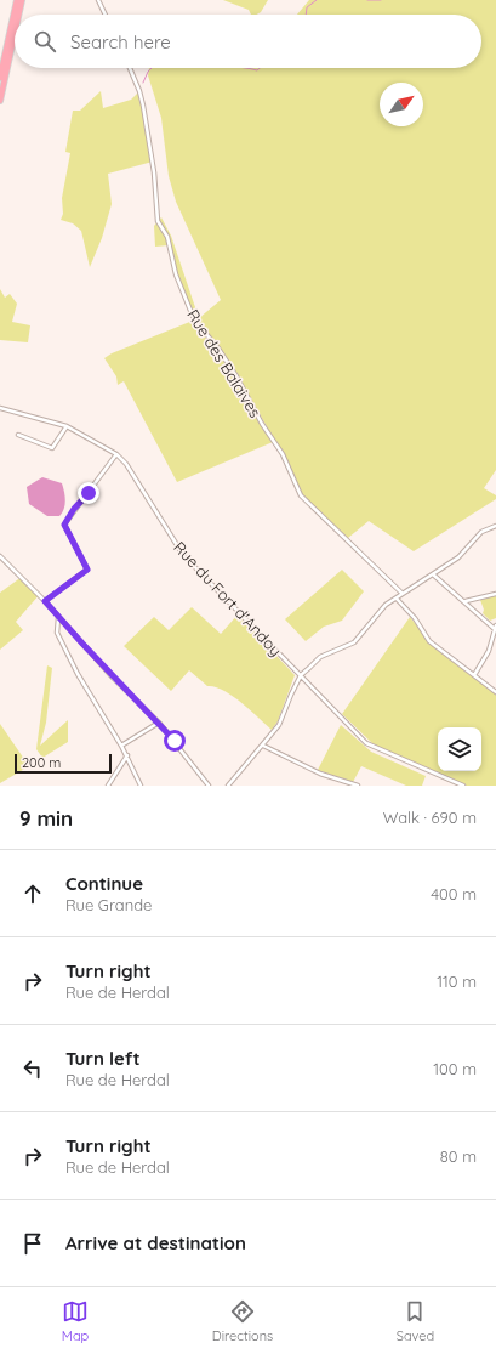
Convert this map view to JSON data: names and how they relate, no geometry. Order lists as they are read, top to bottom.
{
  "streets": {
    "street": ["Rue des Balaives", "Rue du Fort d'Andoy"]
  },
  "scale_bar": "200 m",
  "north": "top right",
  "page": {
    "search": "Search here",
    "scale": "200 m",
    "heading": ["9 min", "Walk · 690 m"],
    "list": [
      ["Continue", "Rue Grande", "400 m"],
      ["Turn right", "Rue de Herdal", "110 m"],
      ["Turn left", "Rue de Herdal", "100 m"],
      ["Turn right", "Rue de Herdal", "80 m"],
      "Arrive at destination"
    ],
    "nav": ["Map", "Directions", "Saved"]
  }
}
